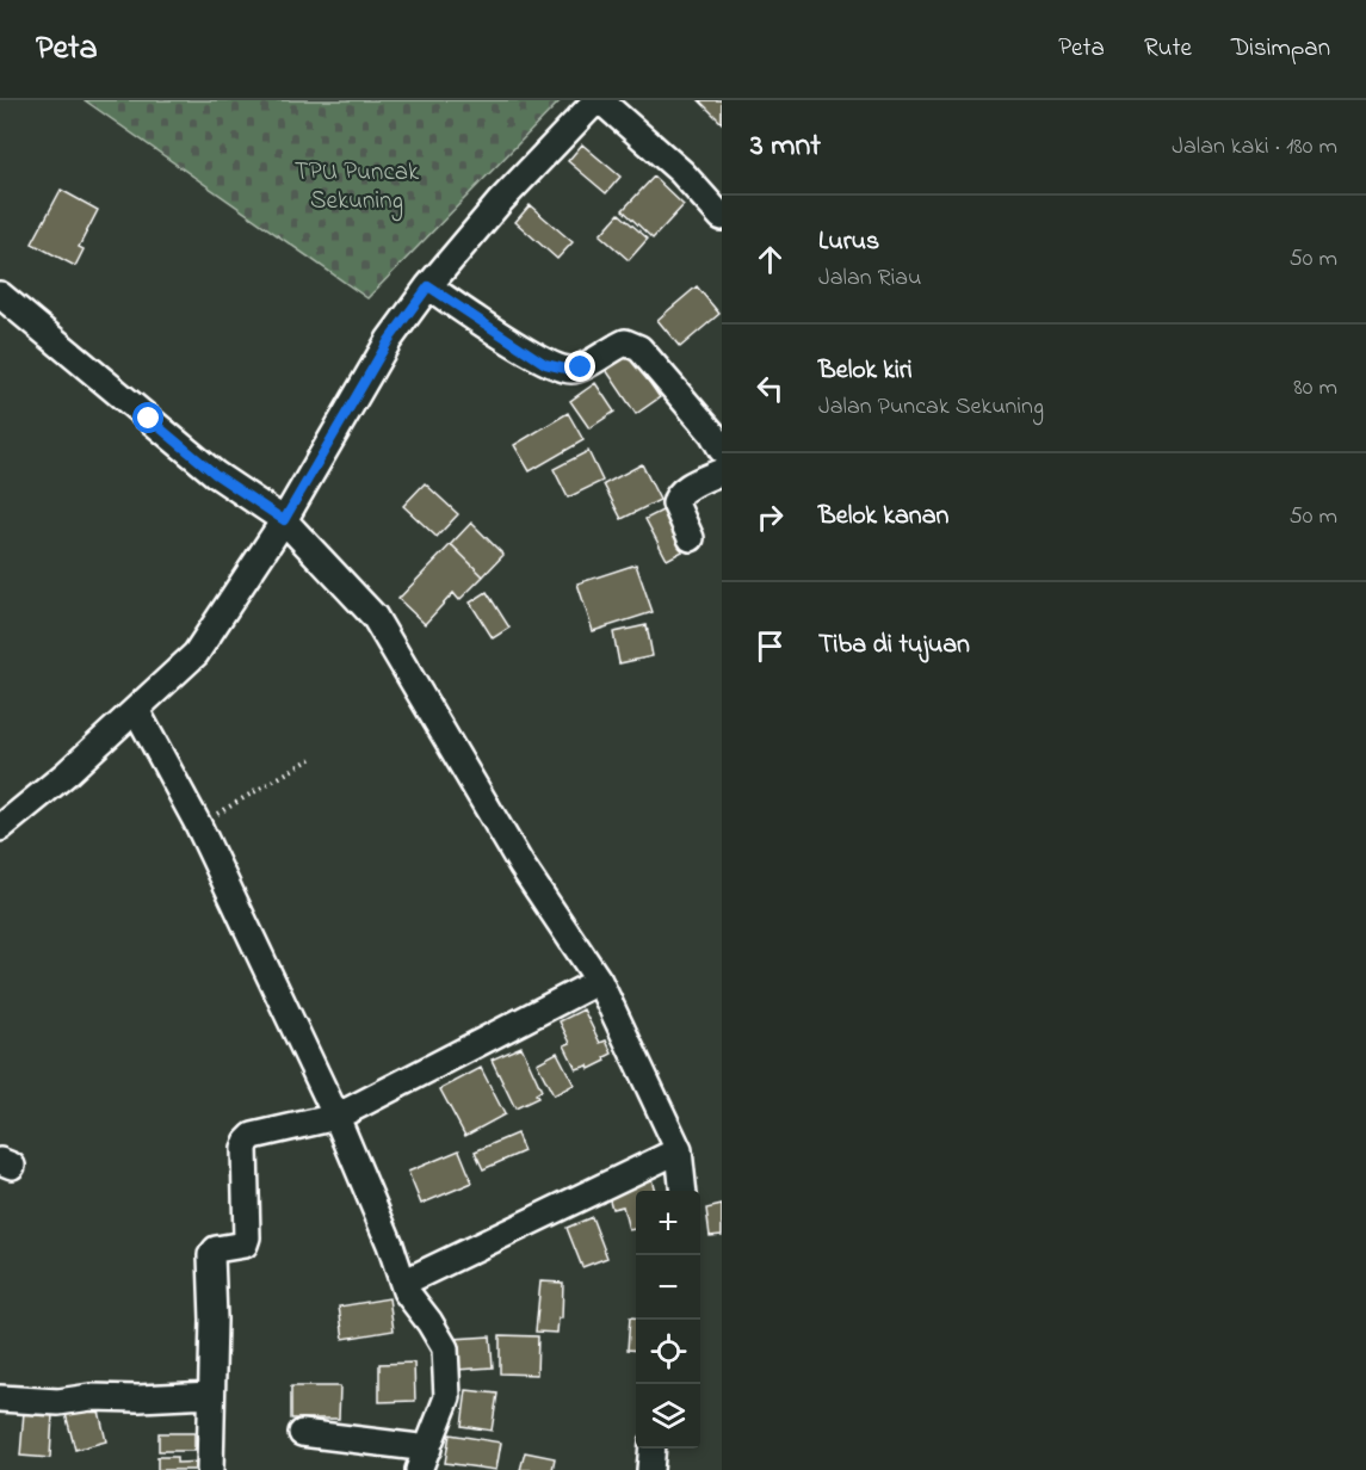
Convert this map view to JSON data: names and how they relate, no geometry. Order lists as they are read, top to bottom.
{
  "parks": ["TPU Puncak Sekuning"],
  "page": {
    "header": "Peta",
    "nav": ["Peta", "Rute", "Disimpan"],
    "heading": ["3 mnt", "Jalan kaki · 180 m"],
    "list": [
      ["Lurus", "Jalan Riau", "50 m"],
      ["Belok kiri", "Jalan Puncak Sekuning", "80 m"],
      ["Belok kanan", "50 m"],
      "Tiba di tujuan"
    ],
    "map_buttons": ["+", "−"]
  }
}
